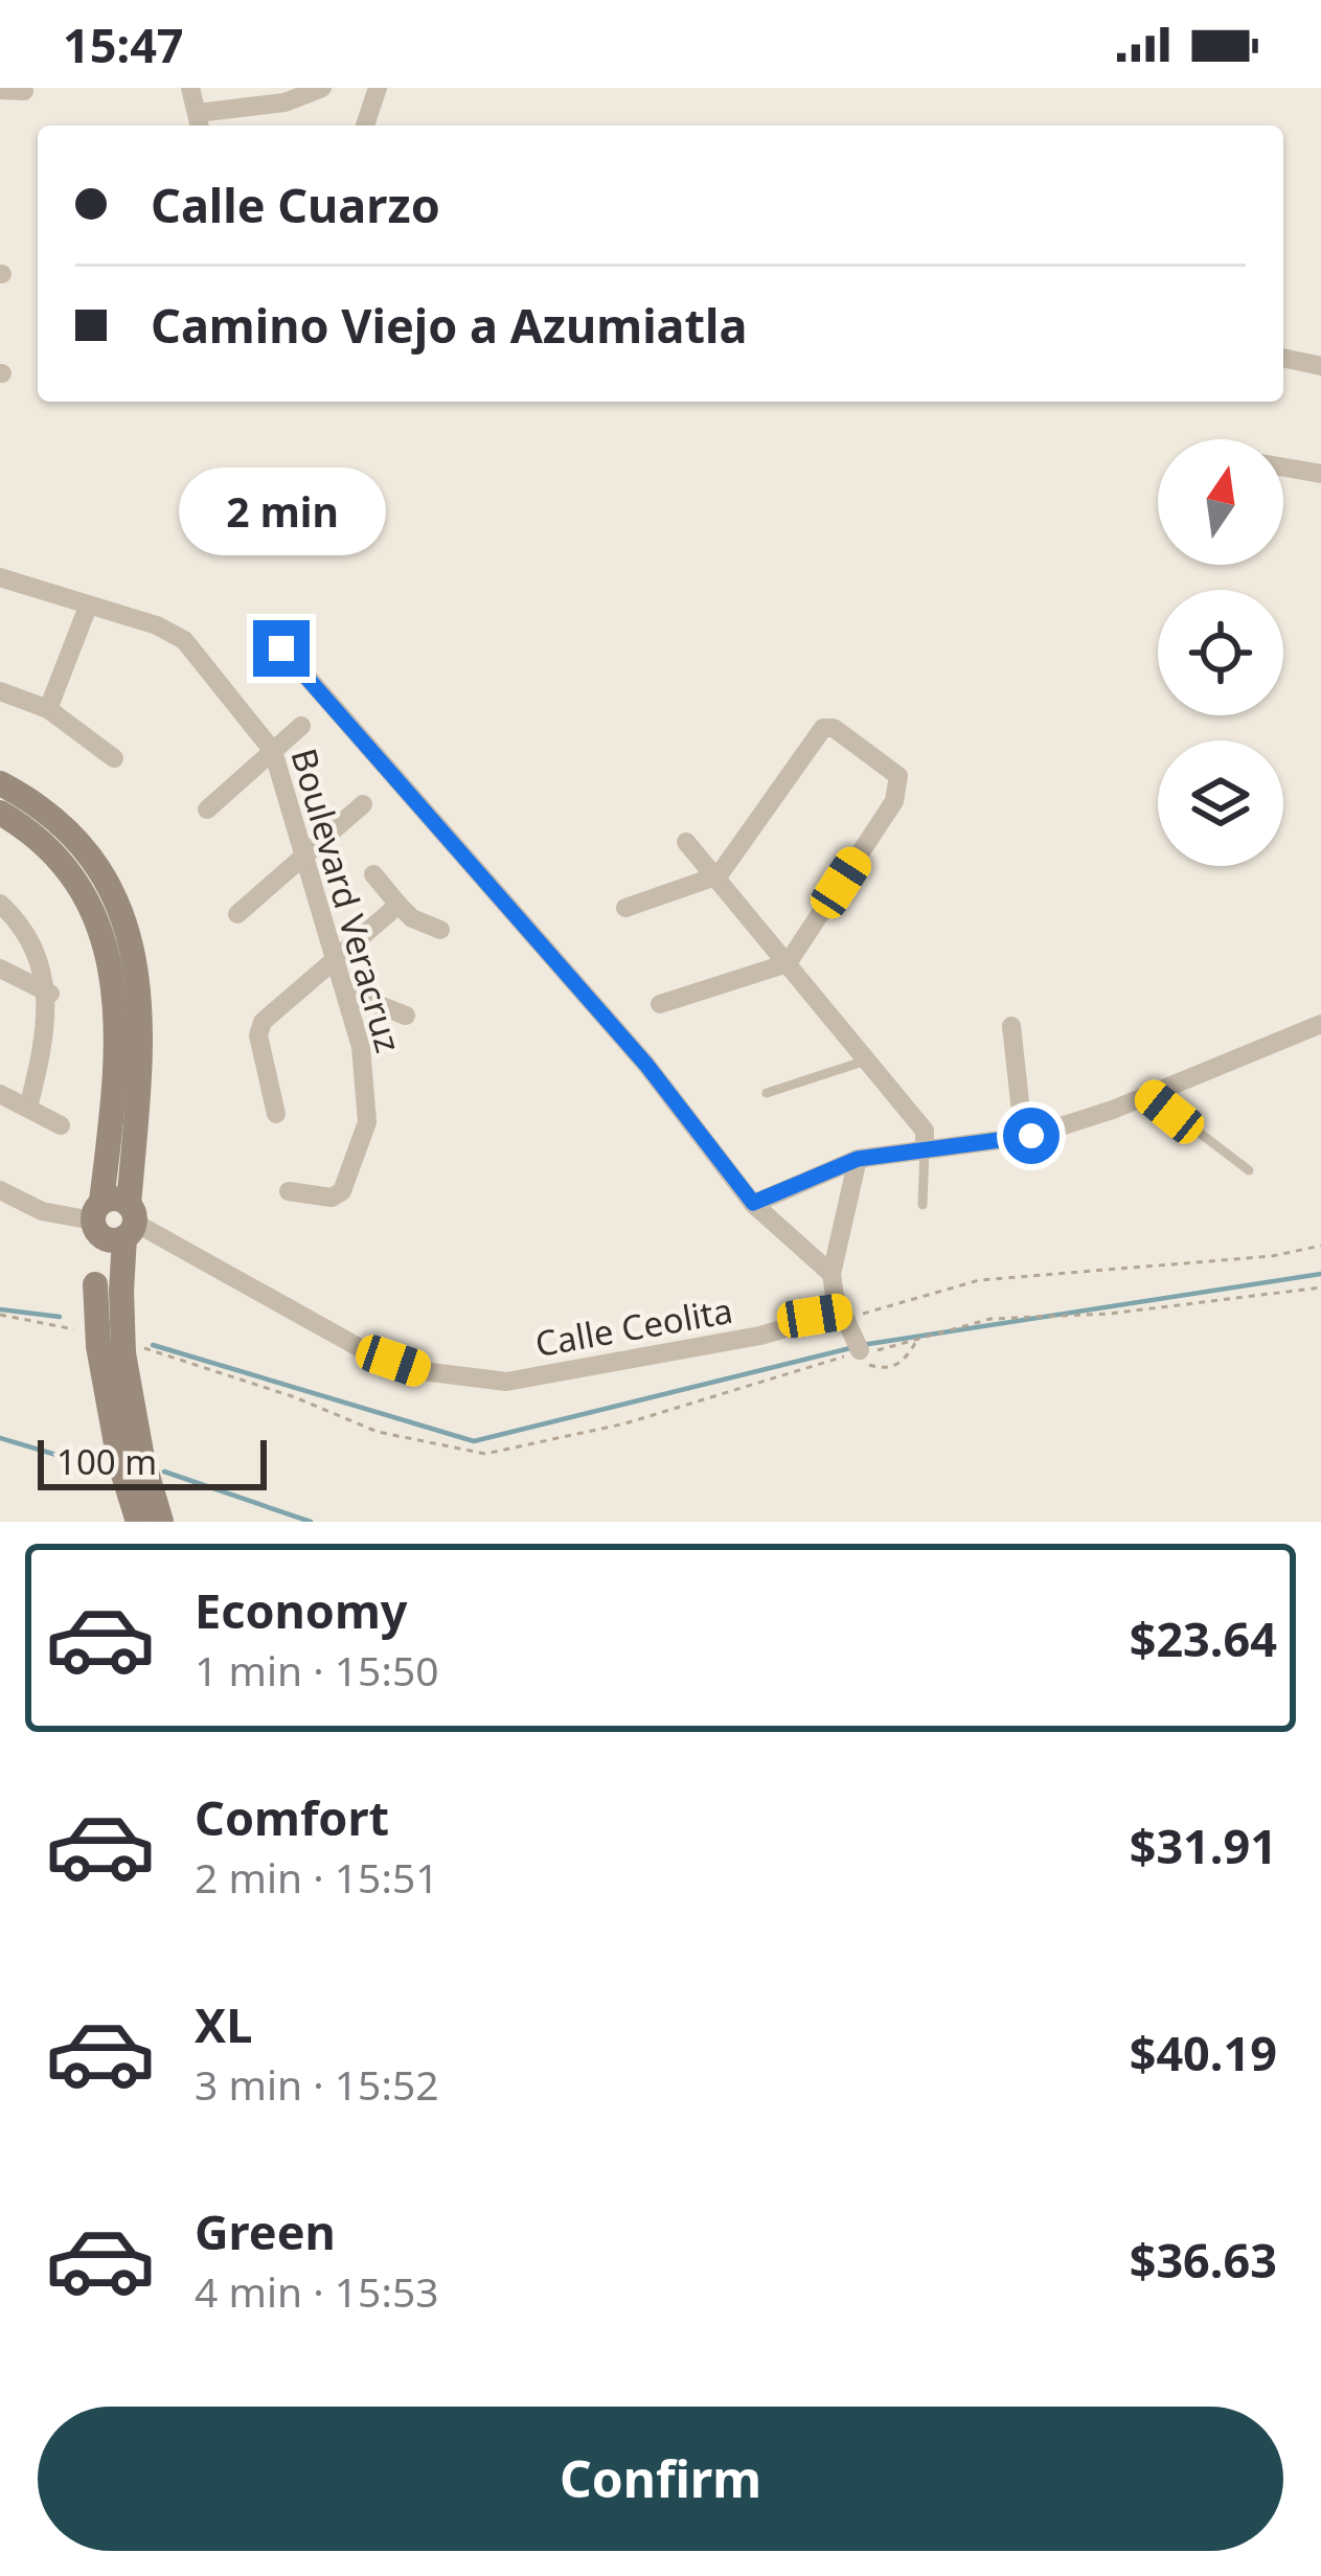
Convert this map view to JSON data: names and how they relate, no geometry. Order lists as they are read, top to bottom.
{
  "streets": {
    "street": ["Boulevard Veracruz", "Calle Ceolita"]
  },
  "scale_bar": "100 m",
  "north": "top",
  "page": {
    "status": "15:47",
    "banner": ["Calle Cuarzo", "Camino Viejo a Azumiatla"],
    "bubble": "2 min",
    "scale": "100 m",
    "list": [
      {
        "name": "Economy",
        "note": "1 min · 15:50",
        "value": "$23.64"
      },
      {
        "name": "Comfort",
        "note": "2 min · 15:51",
        "value": "$31.91"
      },
      {
        "name": "XL",
        "note": "3 min · 15:52",
        "value": "$40.19"
      },
      {
        "name": "Green",
        "note": "4 min · 15:53",
        "value": "$36.63"
      }
    ],
    "buttons": "Confirm"
  }
}
